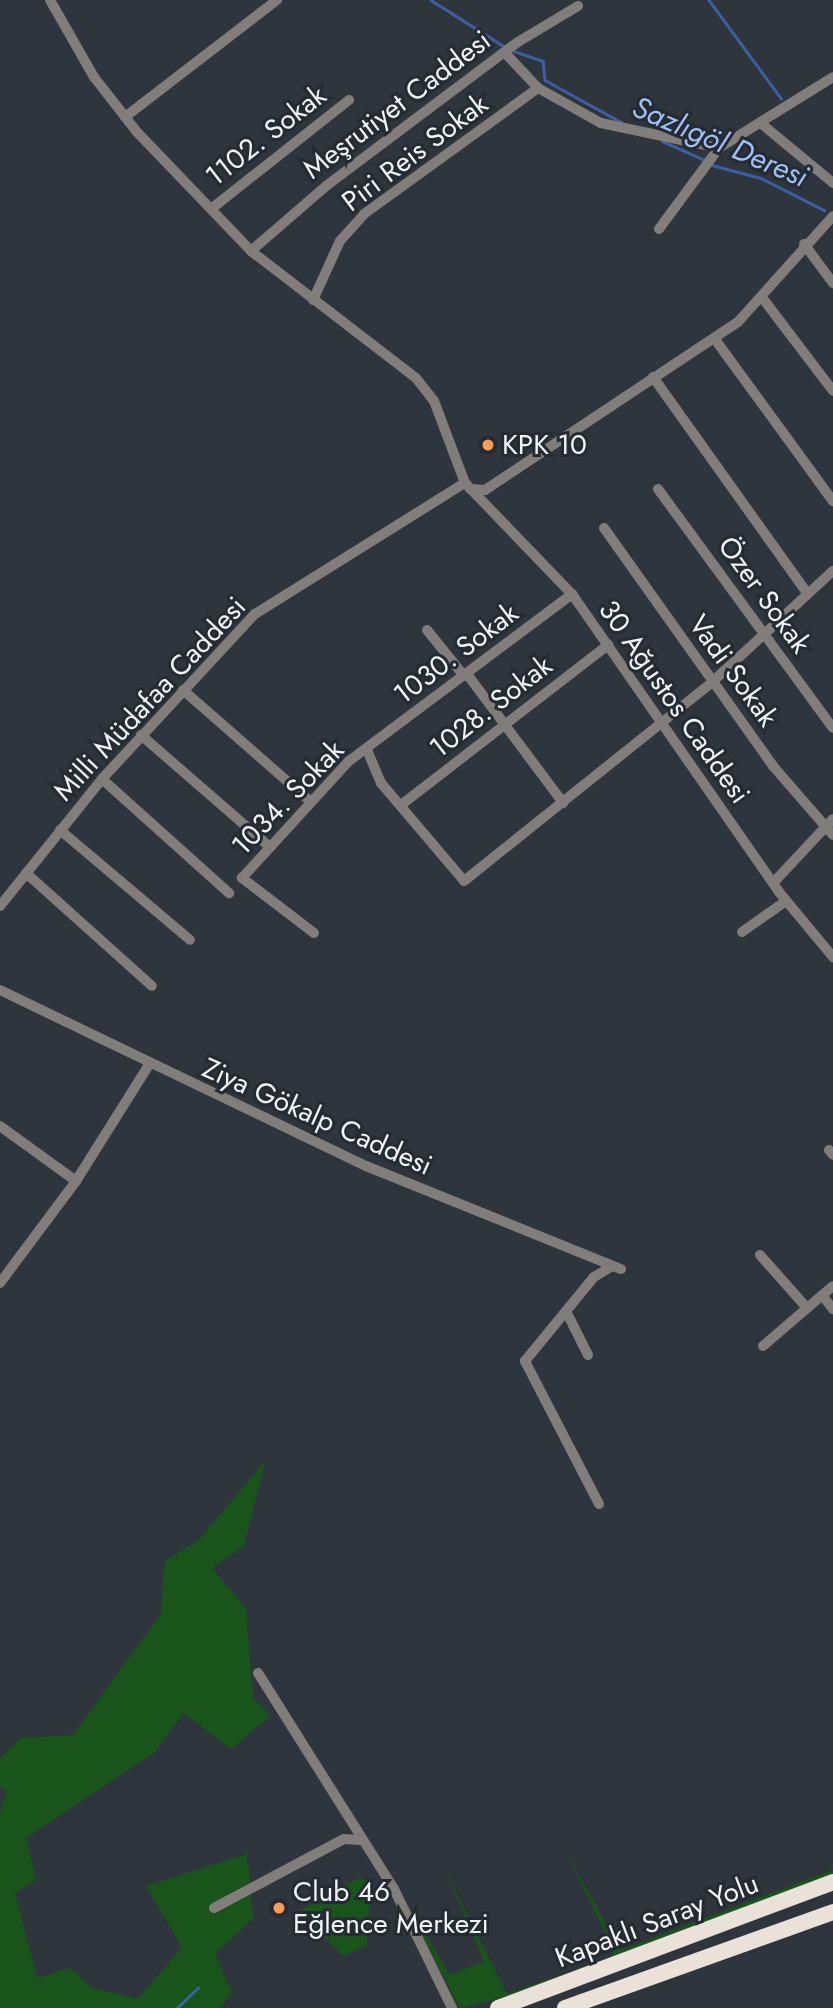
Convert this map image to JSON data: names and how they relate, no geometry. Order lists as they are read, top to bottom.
{
  "streets": {
    "highway": ["Kapaklı Saray Yolu"],
    "street": [
      "Meşrutiyet Caddesi",
      "1102. Sokak",
      "Piri Reis Sokak",
      "Özer Sokak",
      "1030. Sokak",
      "Vadi Sokak",
      "Milli Müdafaa Caddesi",
      "30 Ağustos Caddesi",
      "1028. Sokak",
      "1034. Sokak",
      "Ziya Gökalp Caddesi"
    ]
  },
  "crossings": [
    ["1030. Sokak", "30 Ağustos Caddesi"],
    ["1030. Sokak", "1034. Sokak"],
    ["Milli Müdafaa Caddesi", "30 Ağustos Caddesi"],
    ["30 Ağustos Caddesi", "1028. Sokak"]
  ],
  "water": ["Sazlıgöl Deresi"],
  "places": ["KPK 10", "Club 46 Eğlence Merkezi"]
}
